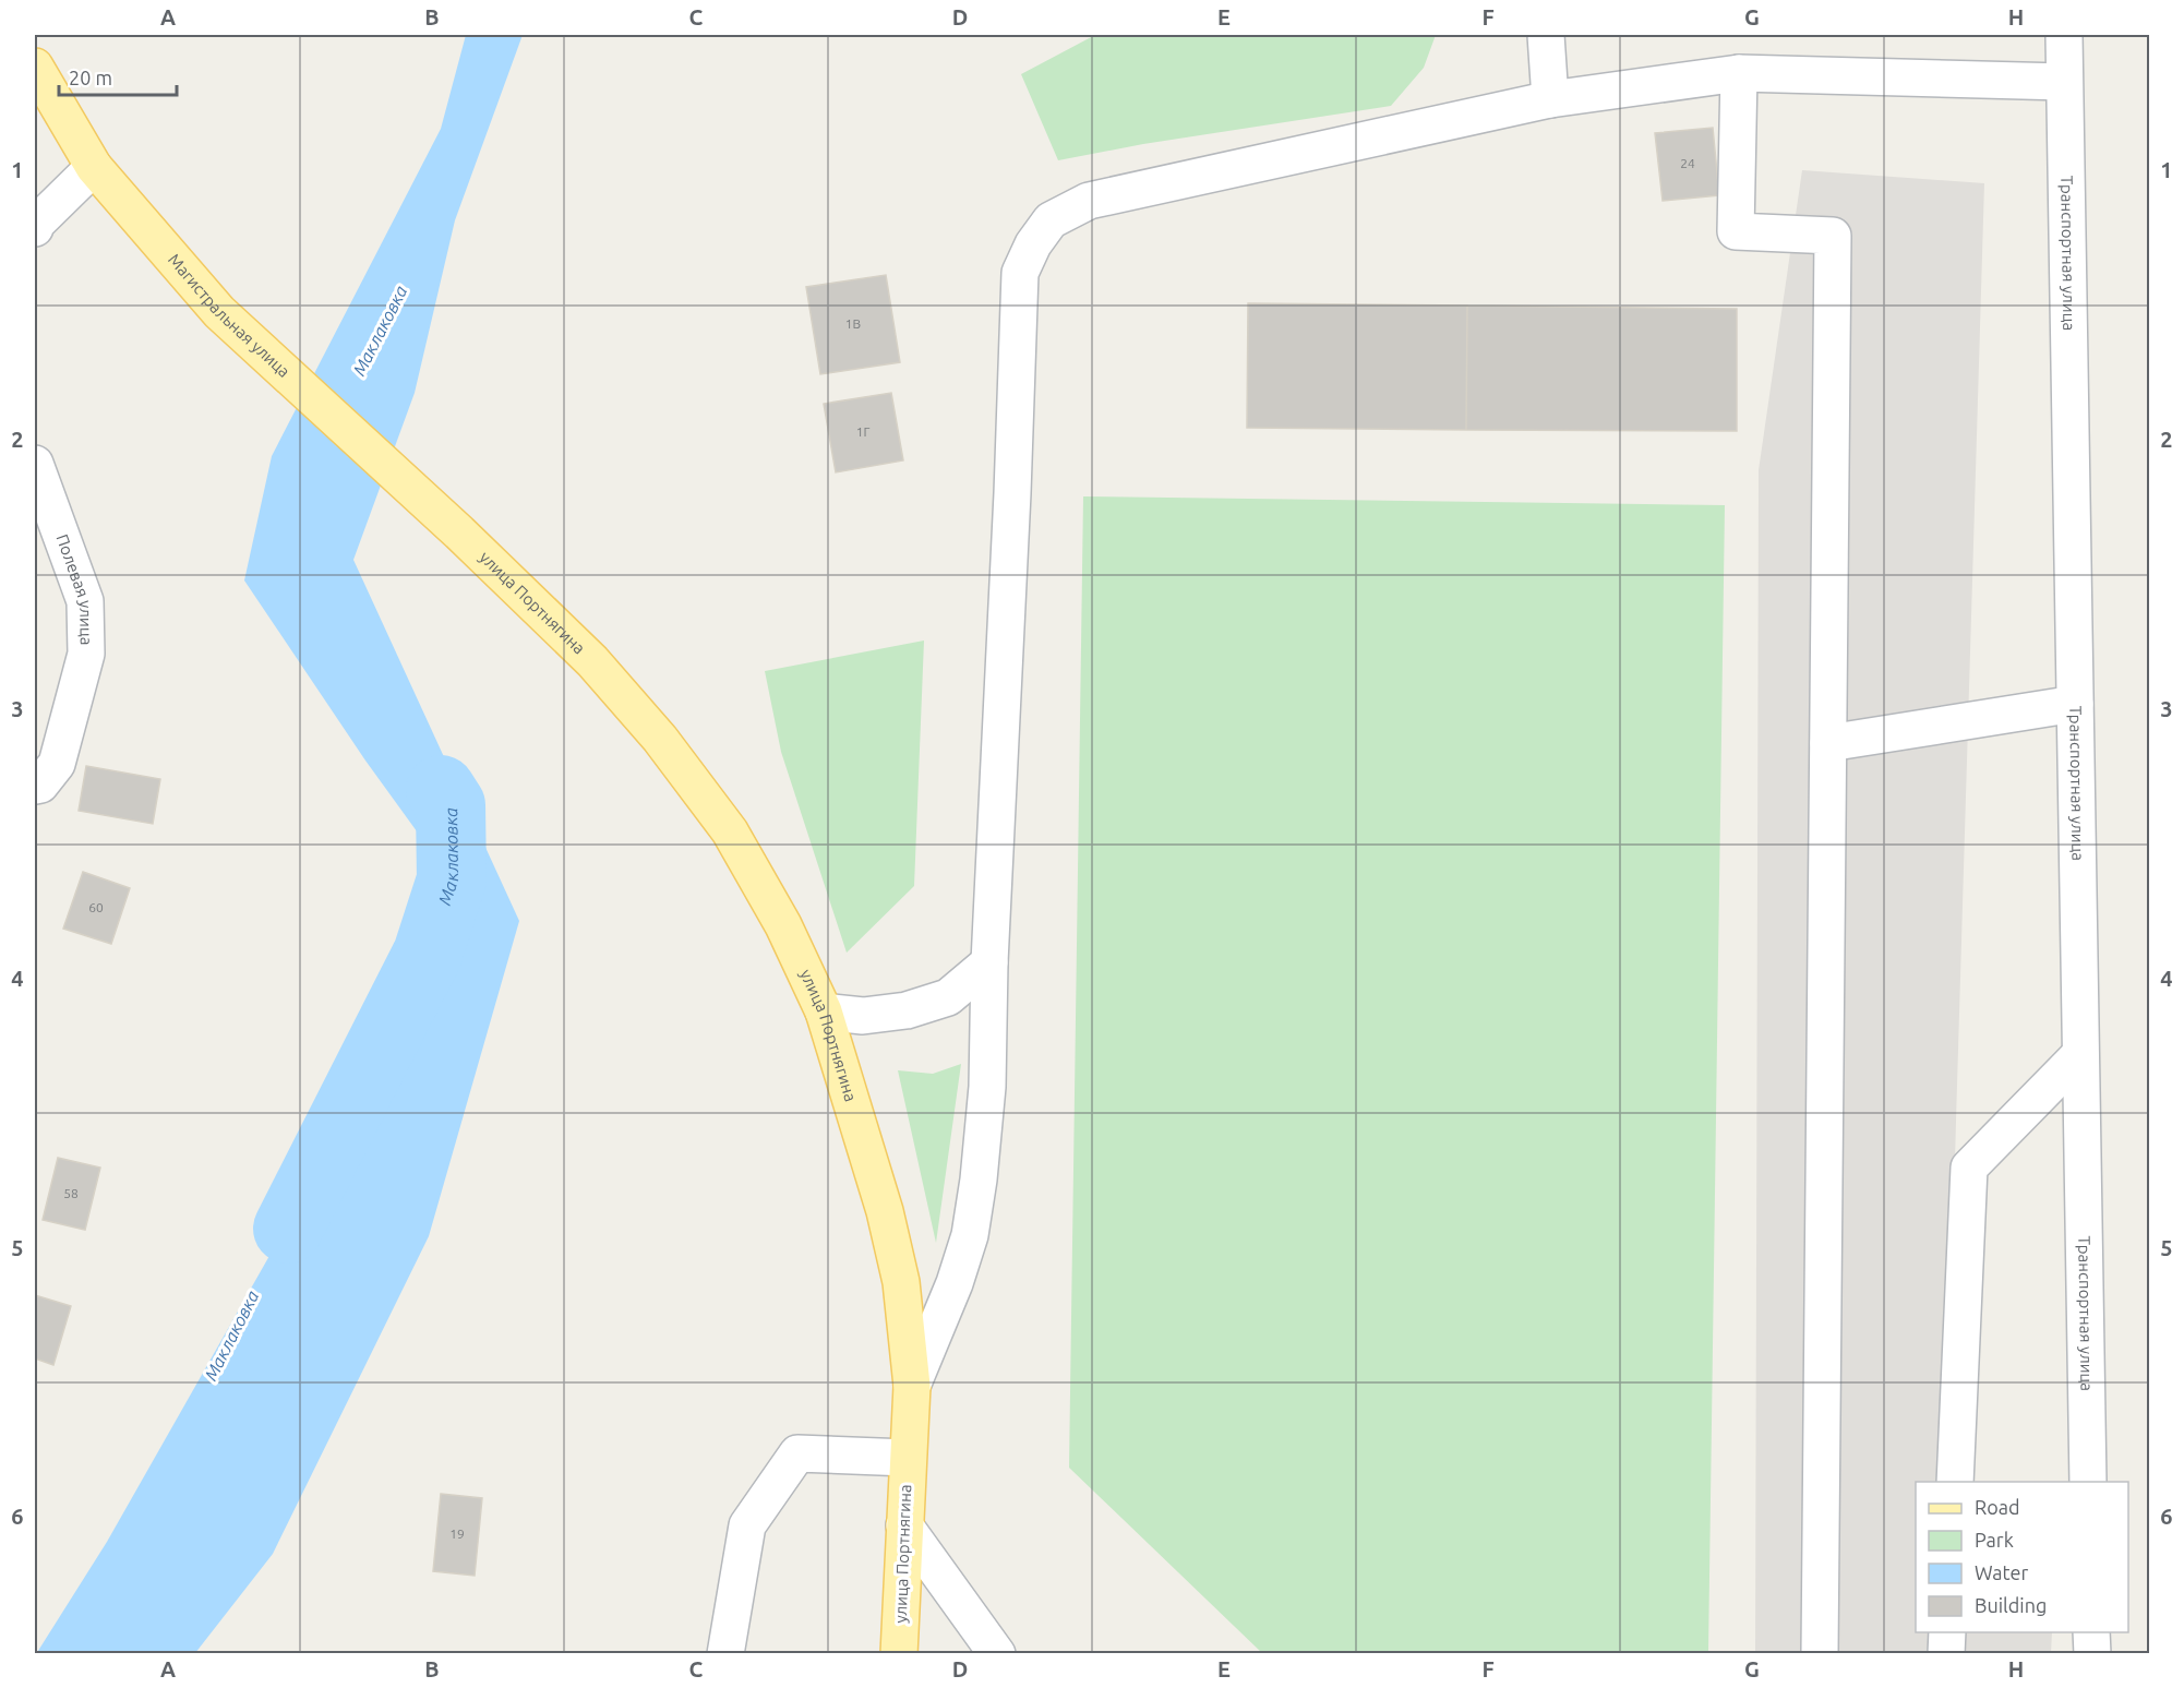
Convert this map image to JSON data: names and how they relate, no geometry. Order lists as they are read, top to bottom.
{
  "streets": {
    "main road": ["Магистральная улица", "улица Портнягина"],
    "street": ["Транспортная улица", "Полевая улица"]
  },
  "crossings": [
    ["Магистральная улица", "улица Портнягина"]
  ],
  "water": ["Маклаковка"],
  "house_numbers": [
    "24",
    "1В",
    "1Г",
    "60",
    "58",
    "19"
  ],
  "legend": [
    "Road",
    "Park",
    "Water",
    "Building"
  ],
  "scale_bar": "20 m",
  "grid": {
    "columns": [
      "A",
      "B",
      "C",
      "D",
      "E",
      "F",
      "G",
      "H"
    ],
    "rows": [
      "1",
      "2",
      "3",
      "4",
      "5",
      "6"
    ]
  }
}
